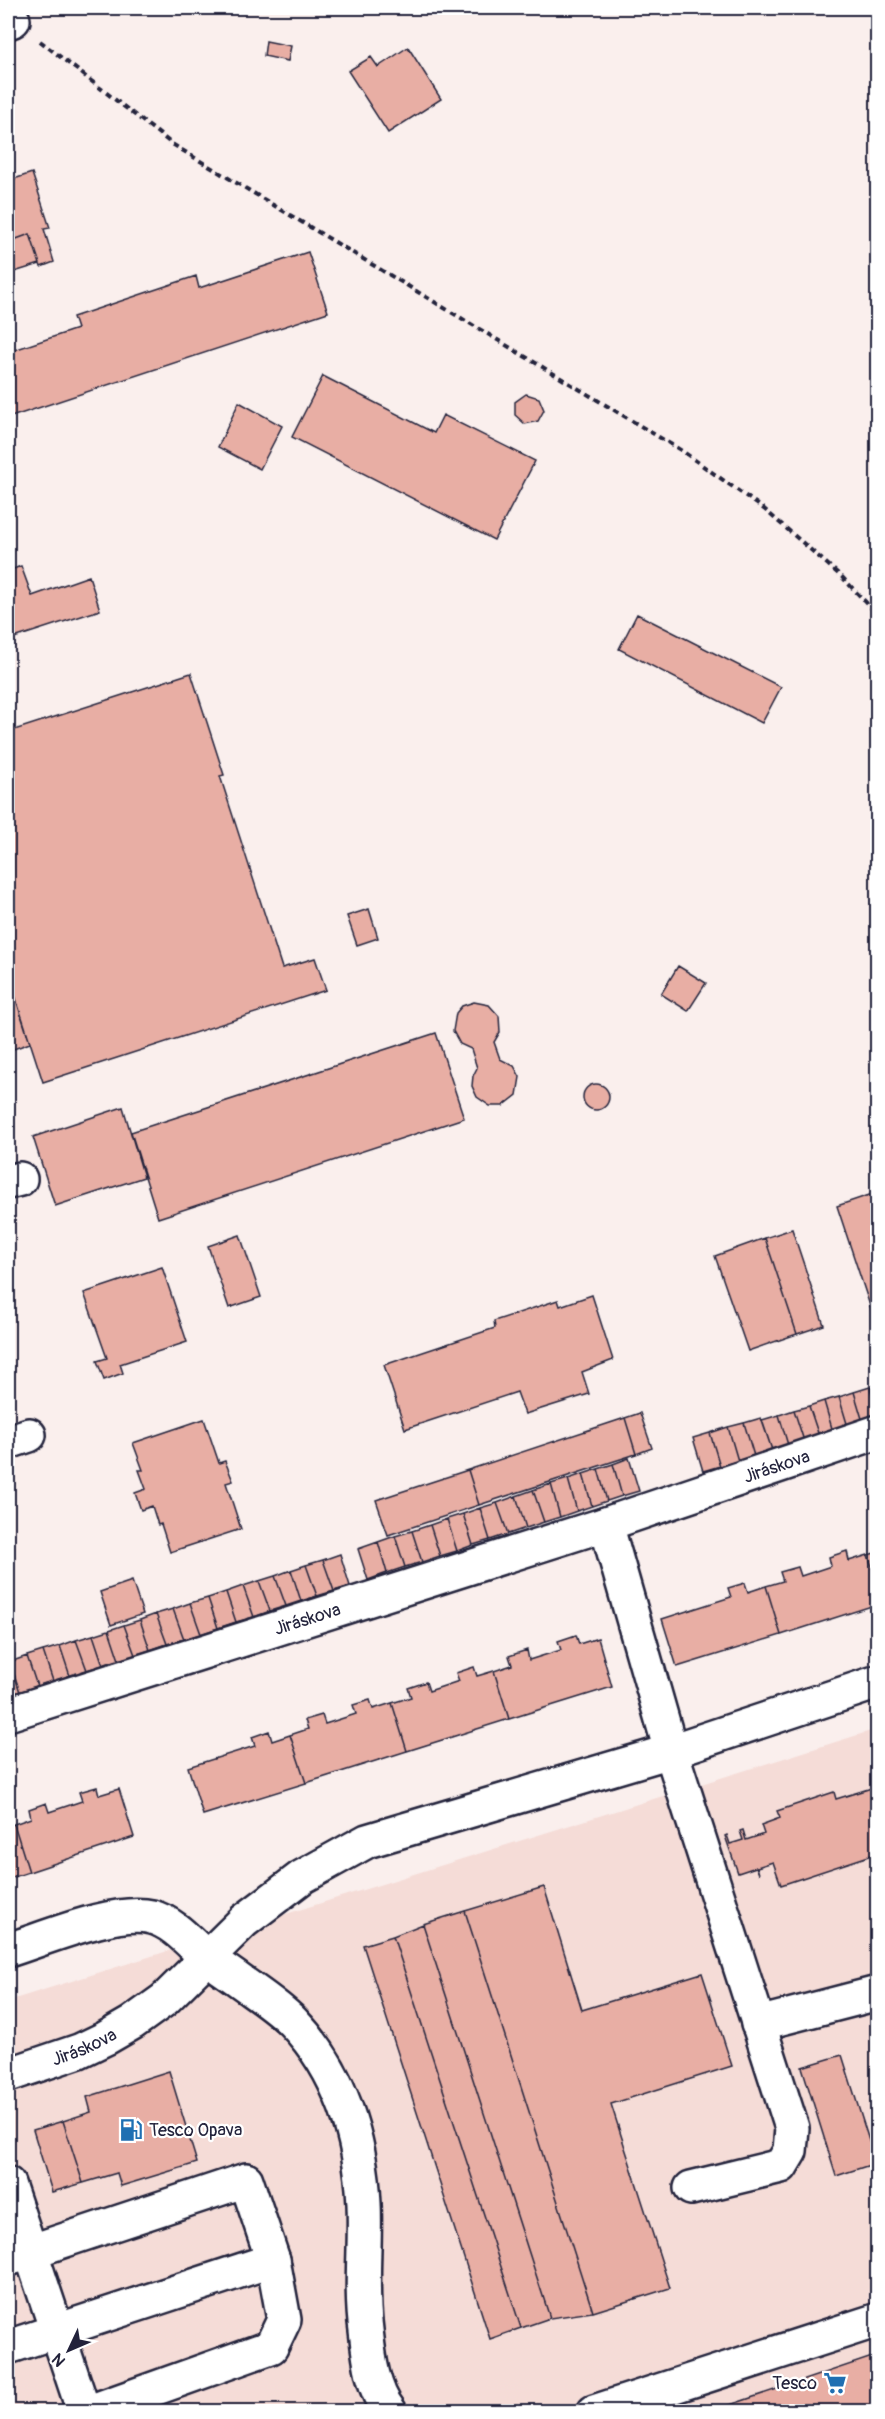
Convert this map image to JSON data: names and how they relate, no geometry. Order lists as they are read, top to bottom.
{
  "streets": {
    "street": ["Jiráskova"]
  },
  "places": {
    "fuel station": ["Tesco Opava"],
    "supermarket": ["Tesco"]
  },
  "north": "bottom left"
}
